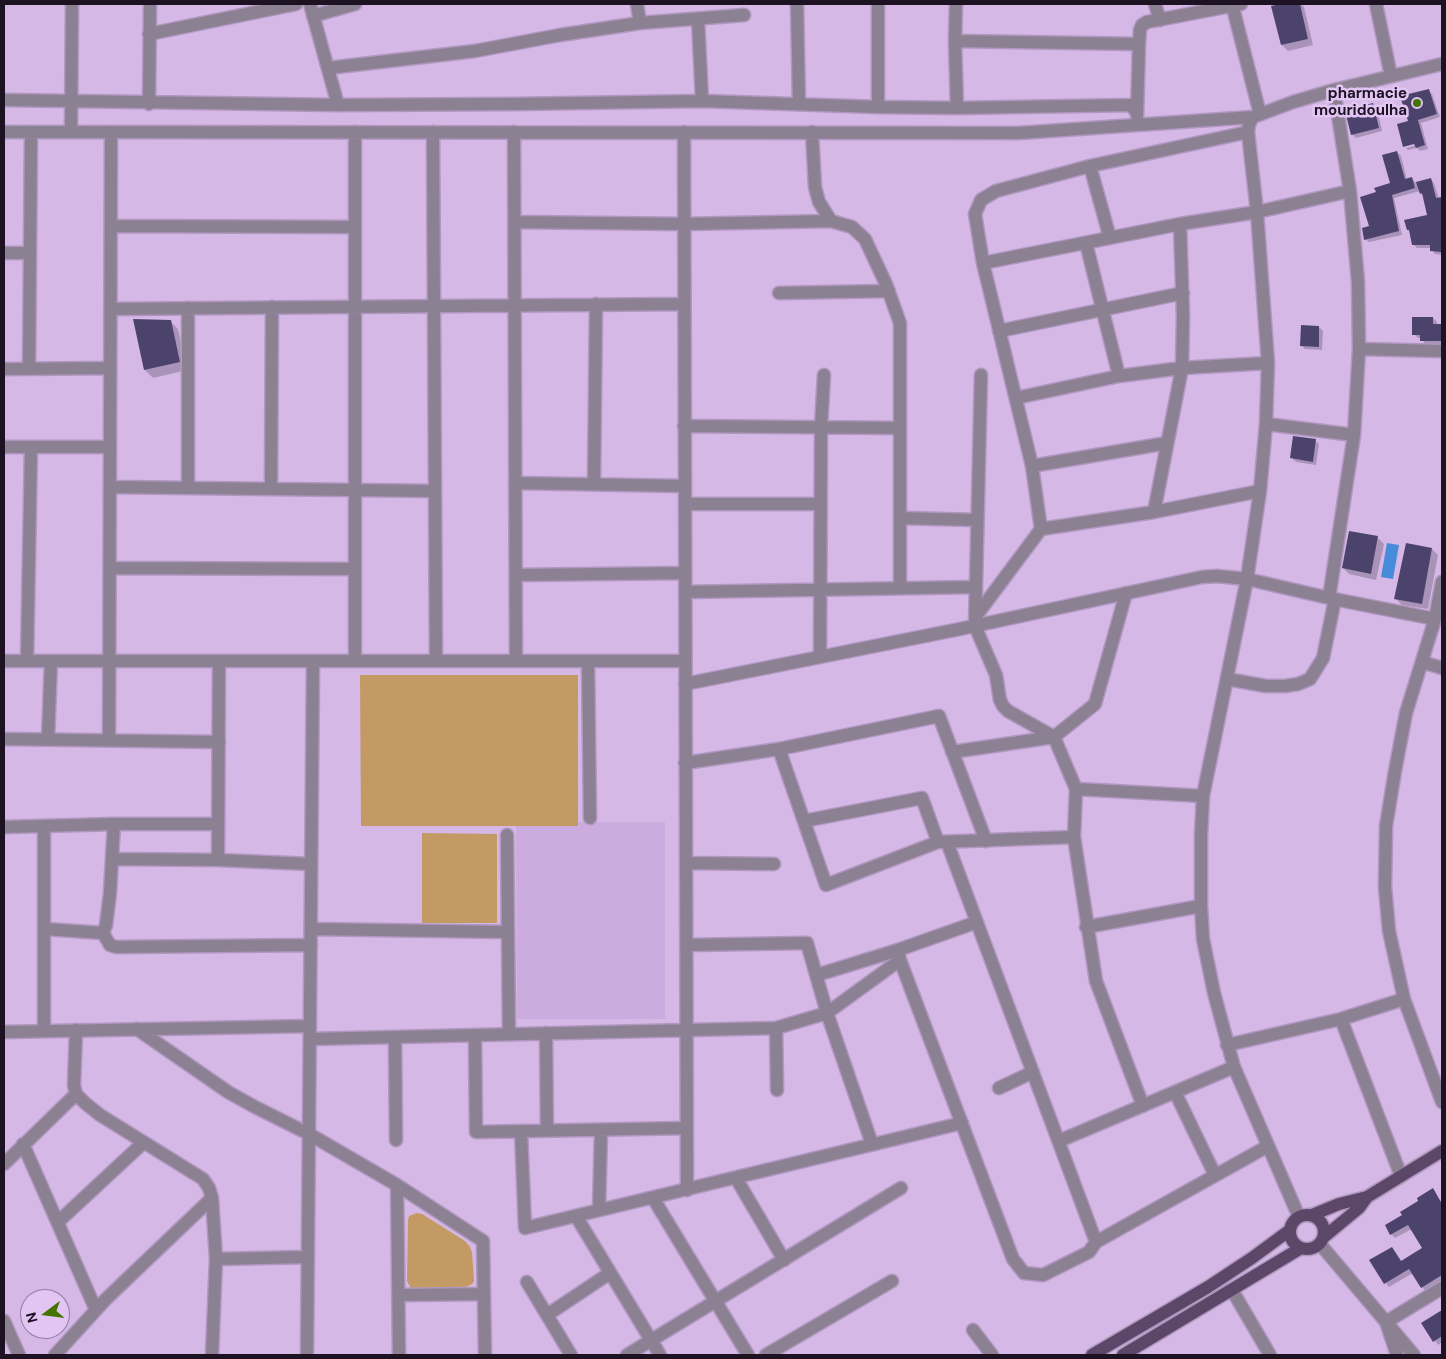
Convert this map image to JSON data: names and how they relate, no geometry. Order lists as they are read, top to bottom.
{
  "places": ["pharmacie mouridoulha"],
  "north": "left"
}
